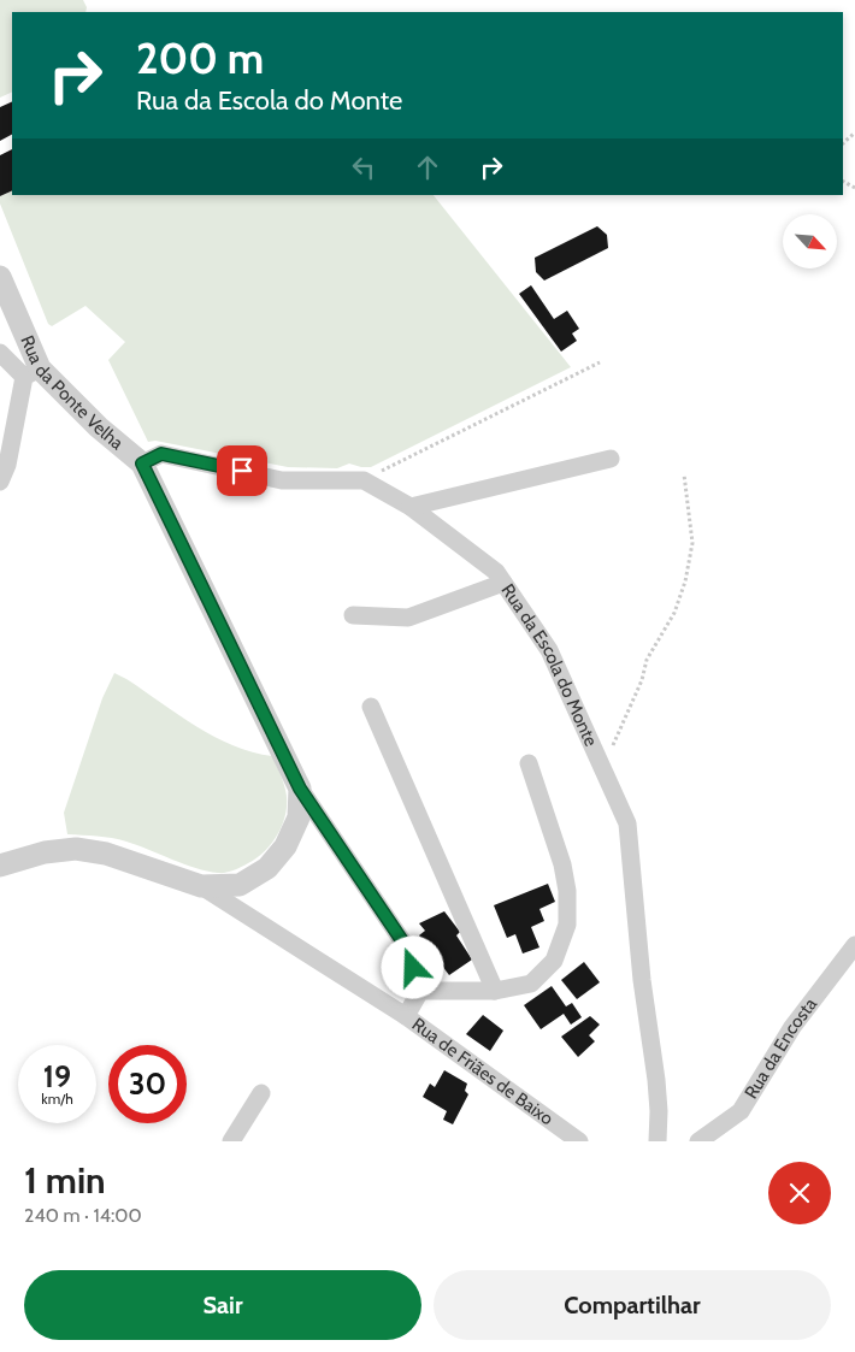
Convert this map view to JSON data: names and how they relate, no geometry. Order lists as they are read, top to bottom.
{
  "streets": {
    "street": [
      "Rua da Ponte Velha",
      "Rua da Escola do Monte",
      "Rua da Encosta",
      "Rua de Friães de Baixo"
    ]
  },
  "crossings": [
    ["Rua da Ponte Velha", "Rua da Escola do Monte"],
    ["Rua da Ponte Velha", "Rua de Friães de Baixo"]
  ],
  "north": "bottom right",
  "page": {
    "turn": ["200 m", "Rua da Escola do Monte"],
    "speed": "19 km/h",
    "limit": "30",
    "heading": ["1 min", "240 m · 14:00"],
    "buttons": ["Sair", "Compartilhar"]
  }
}
